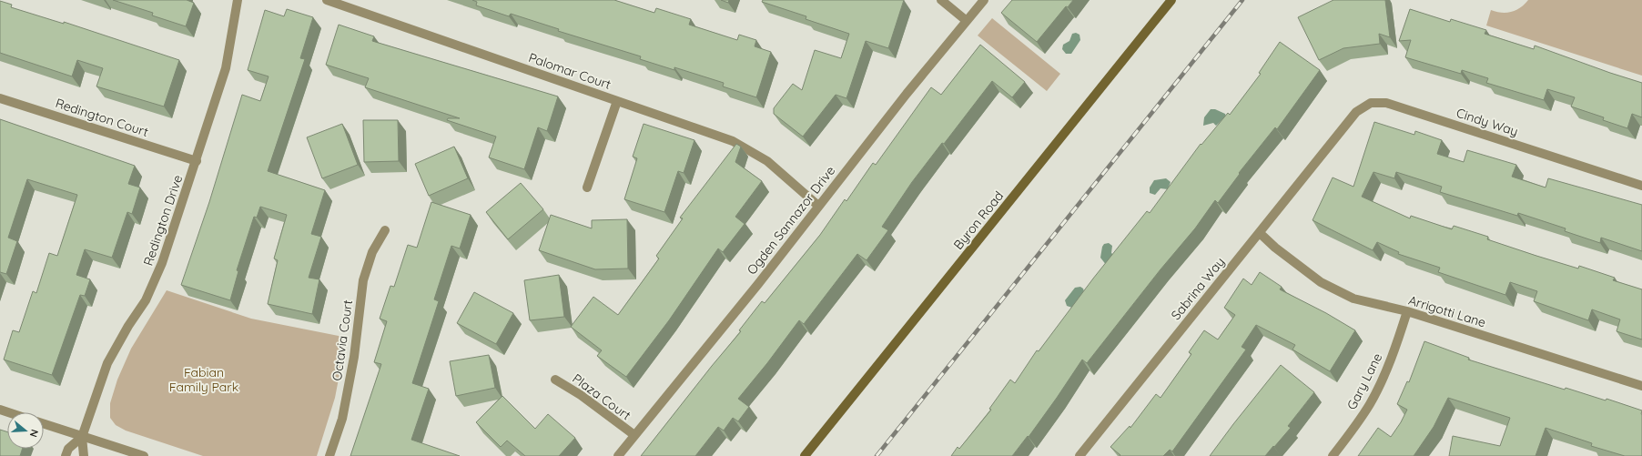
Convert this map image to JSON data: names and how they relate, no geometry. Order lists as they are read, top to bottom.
{
  "streets": {
    "main road": ["Byron Road"],
    "street": [
      "Palomar Court",
      "Redington Court",
      "Cindy Way",
      "Redington Drive",
      "Ogden Sannazor Drive",
      "Sabrina Way",
      "Arrigotti Lane",
      "Octavia Court",
      "Gary Lane",
      "Plaza Court"
    ]
  },
  "crossings": [
    ["Palomar Court", "Ogden Sannazor Drive"],
    ["Redington Court", "Redington Drive"],
    ["Cindy Way", "Sabrina Way"],
    ["Ogden Sannazor Drive", "Plaza Court"],
    ["Sabrina Way", "Arrigotti Lane"],
    ["Arrigotti Lane", "Gary Lane"]
  ],
  "parks": ["Fabian Family Park"],
  "north": "right"
}
